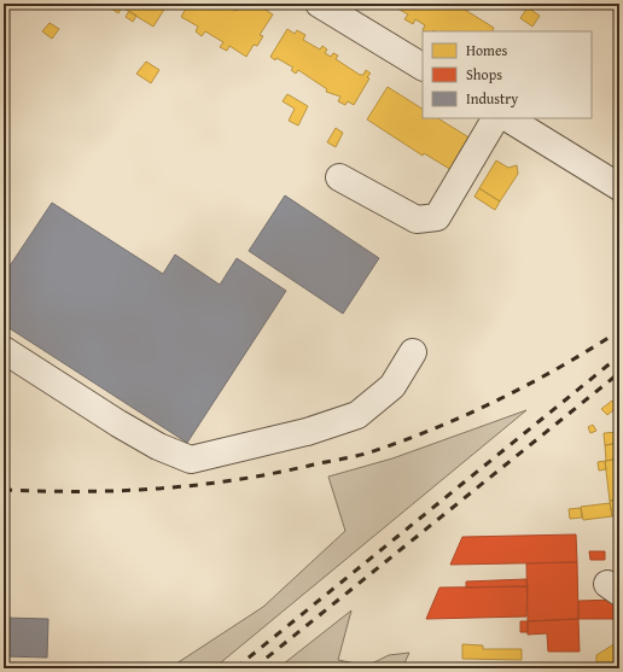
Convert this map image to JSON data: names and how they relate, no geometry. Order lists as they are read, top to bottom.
{
  "legend": ["Homes", "Shops", "Industry"]
}
